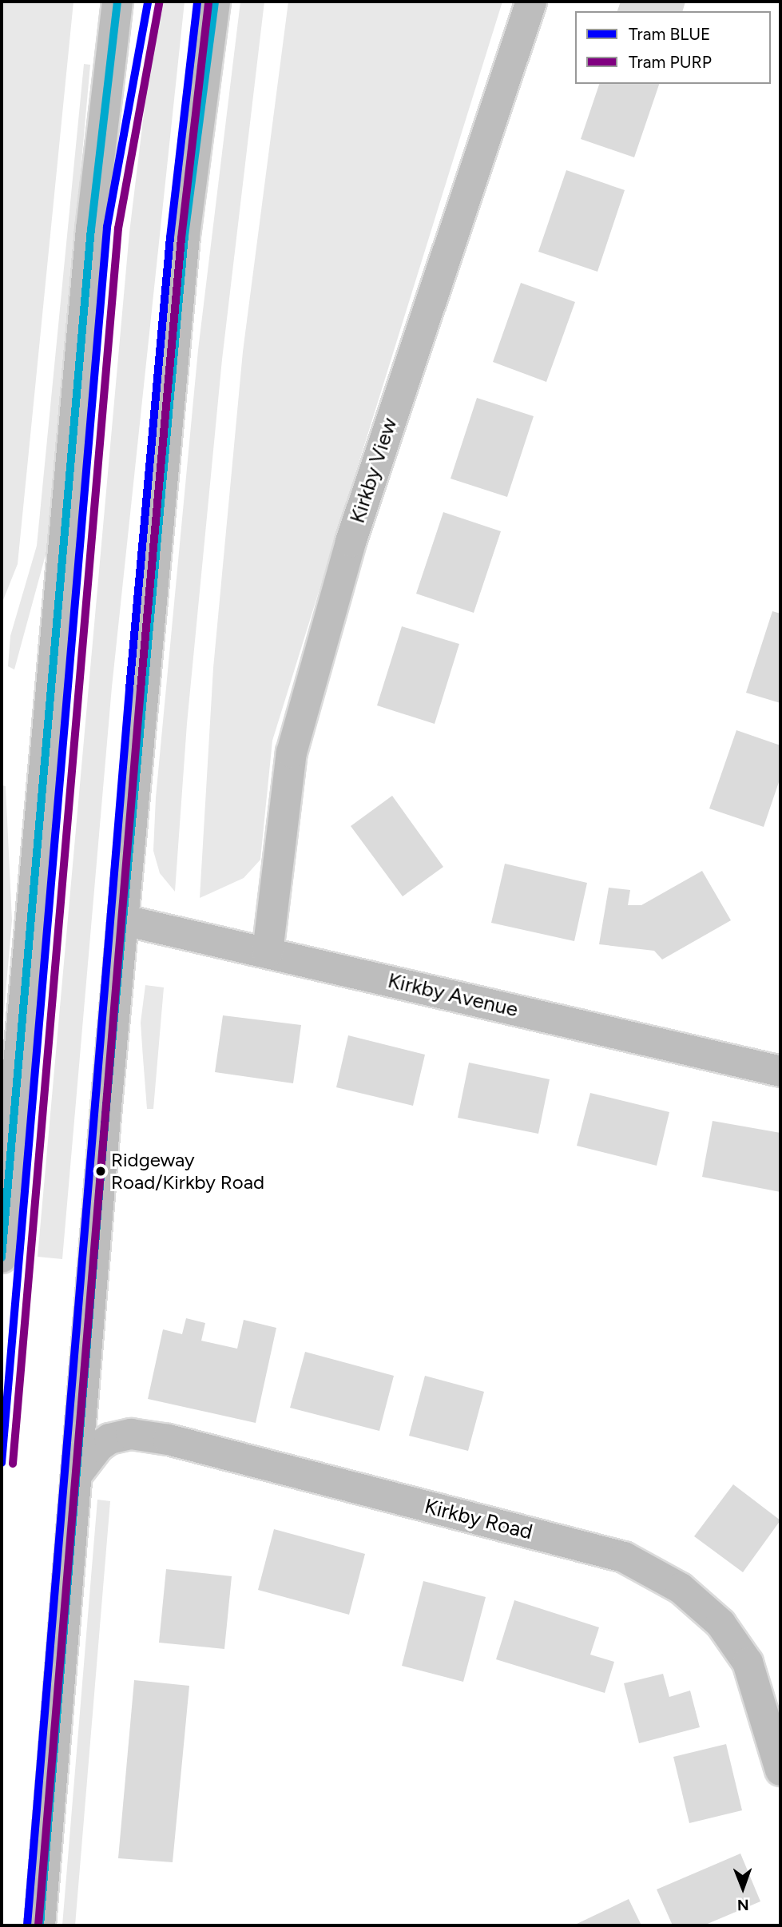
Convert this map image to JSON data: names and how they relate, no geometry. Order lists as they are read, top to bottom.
{
  "streets": {
    "main road": ["Kirkby View", "Kirkby Avenue", "Kirkby Road"]
  },
  "crossings": [
    ["Kirkby View", "Kirkby Avenue"]
  ],
  "places": ["Ridgeway Road/Kirkby Road"],
  "lines": ["tram line BLUE", "tram line PURP"],
  "legend": ["Tram BLUE", "Tram PURP"],
  "north": "bottom"
}
